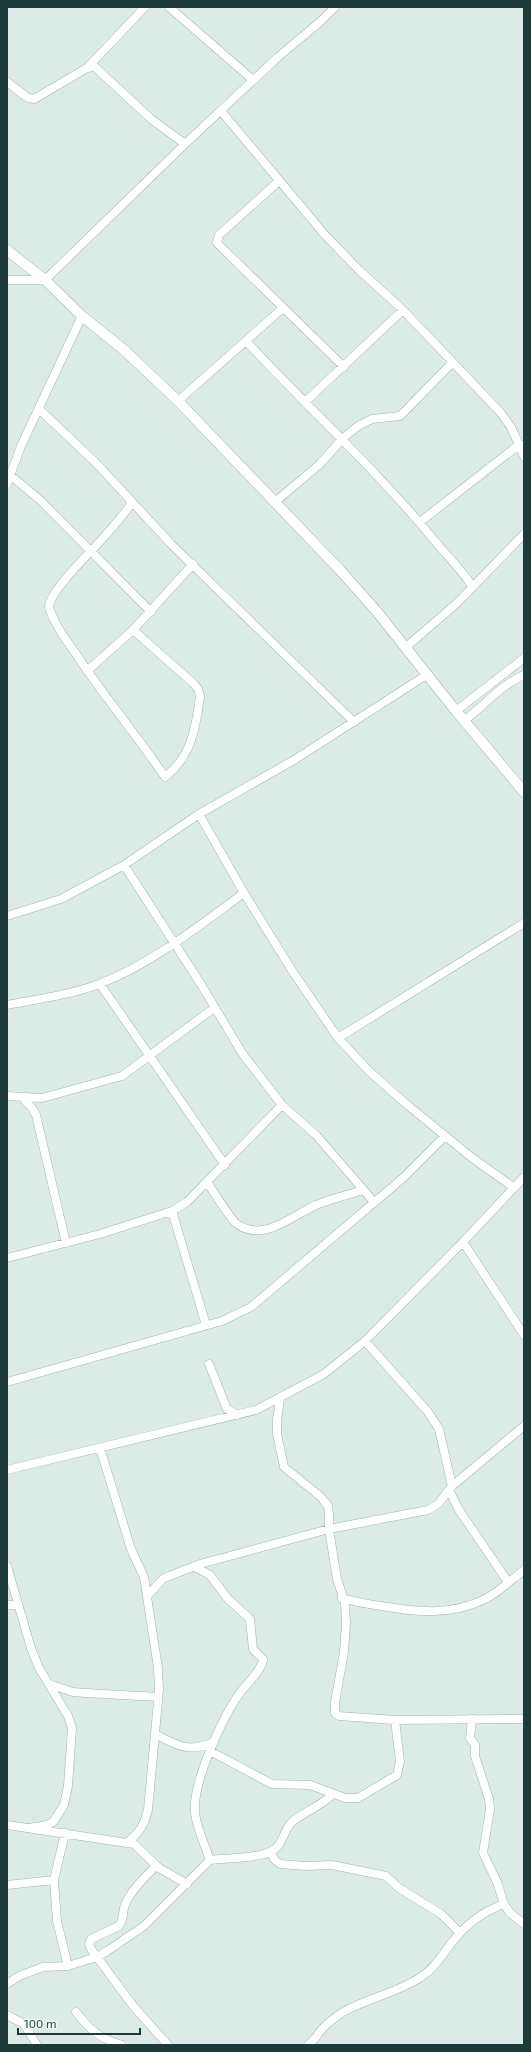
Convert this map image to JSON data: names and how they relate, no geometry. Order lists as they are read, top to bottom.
{
  "scale_bar": "100 m"
}
